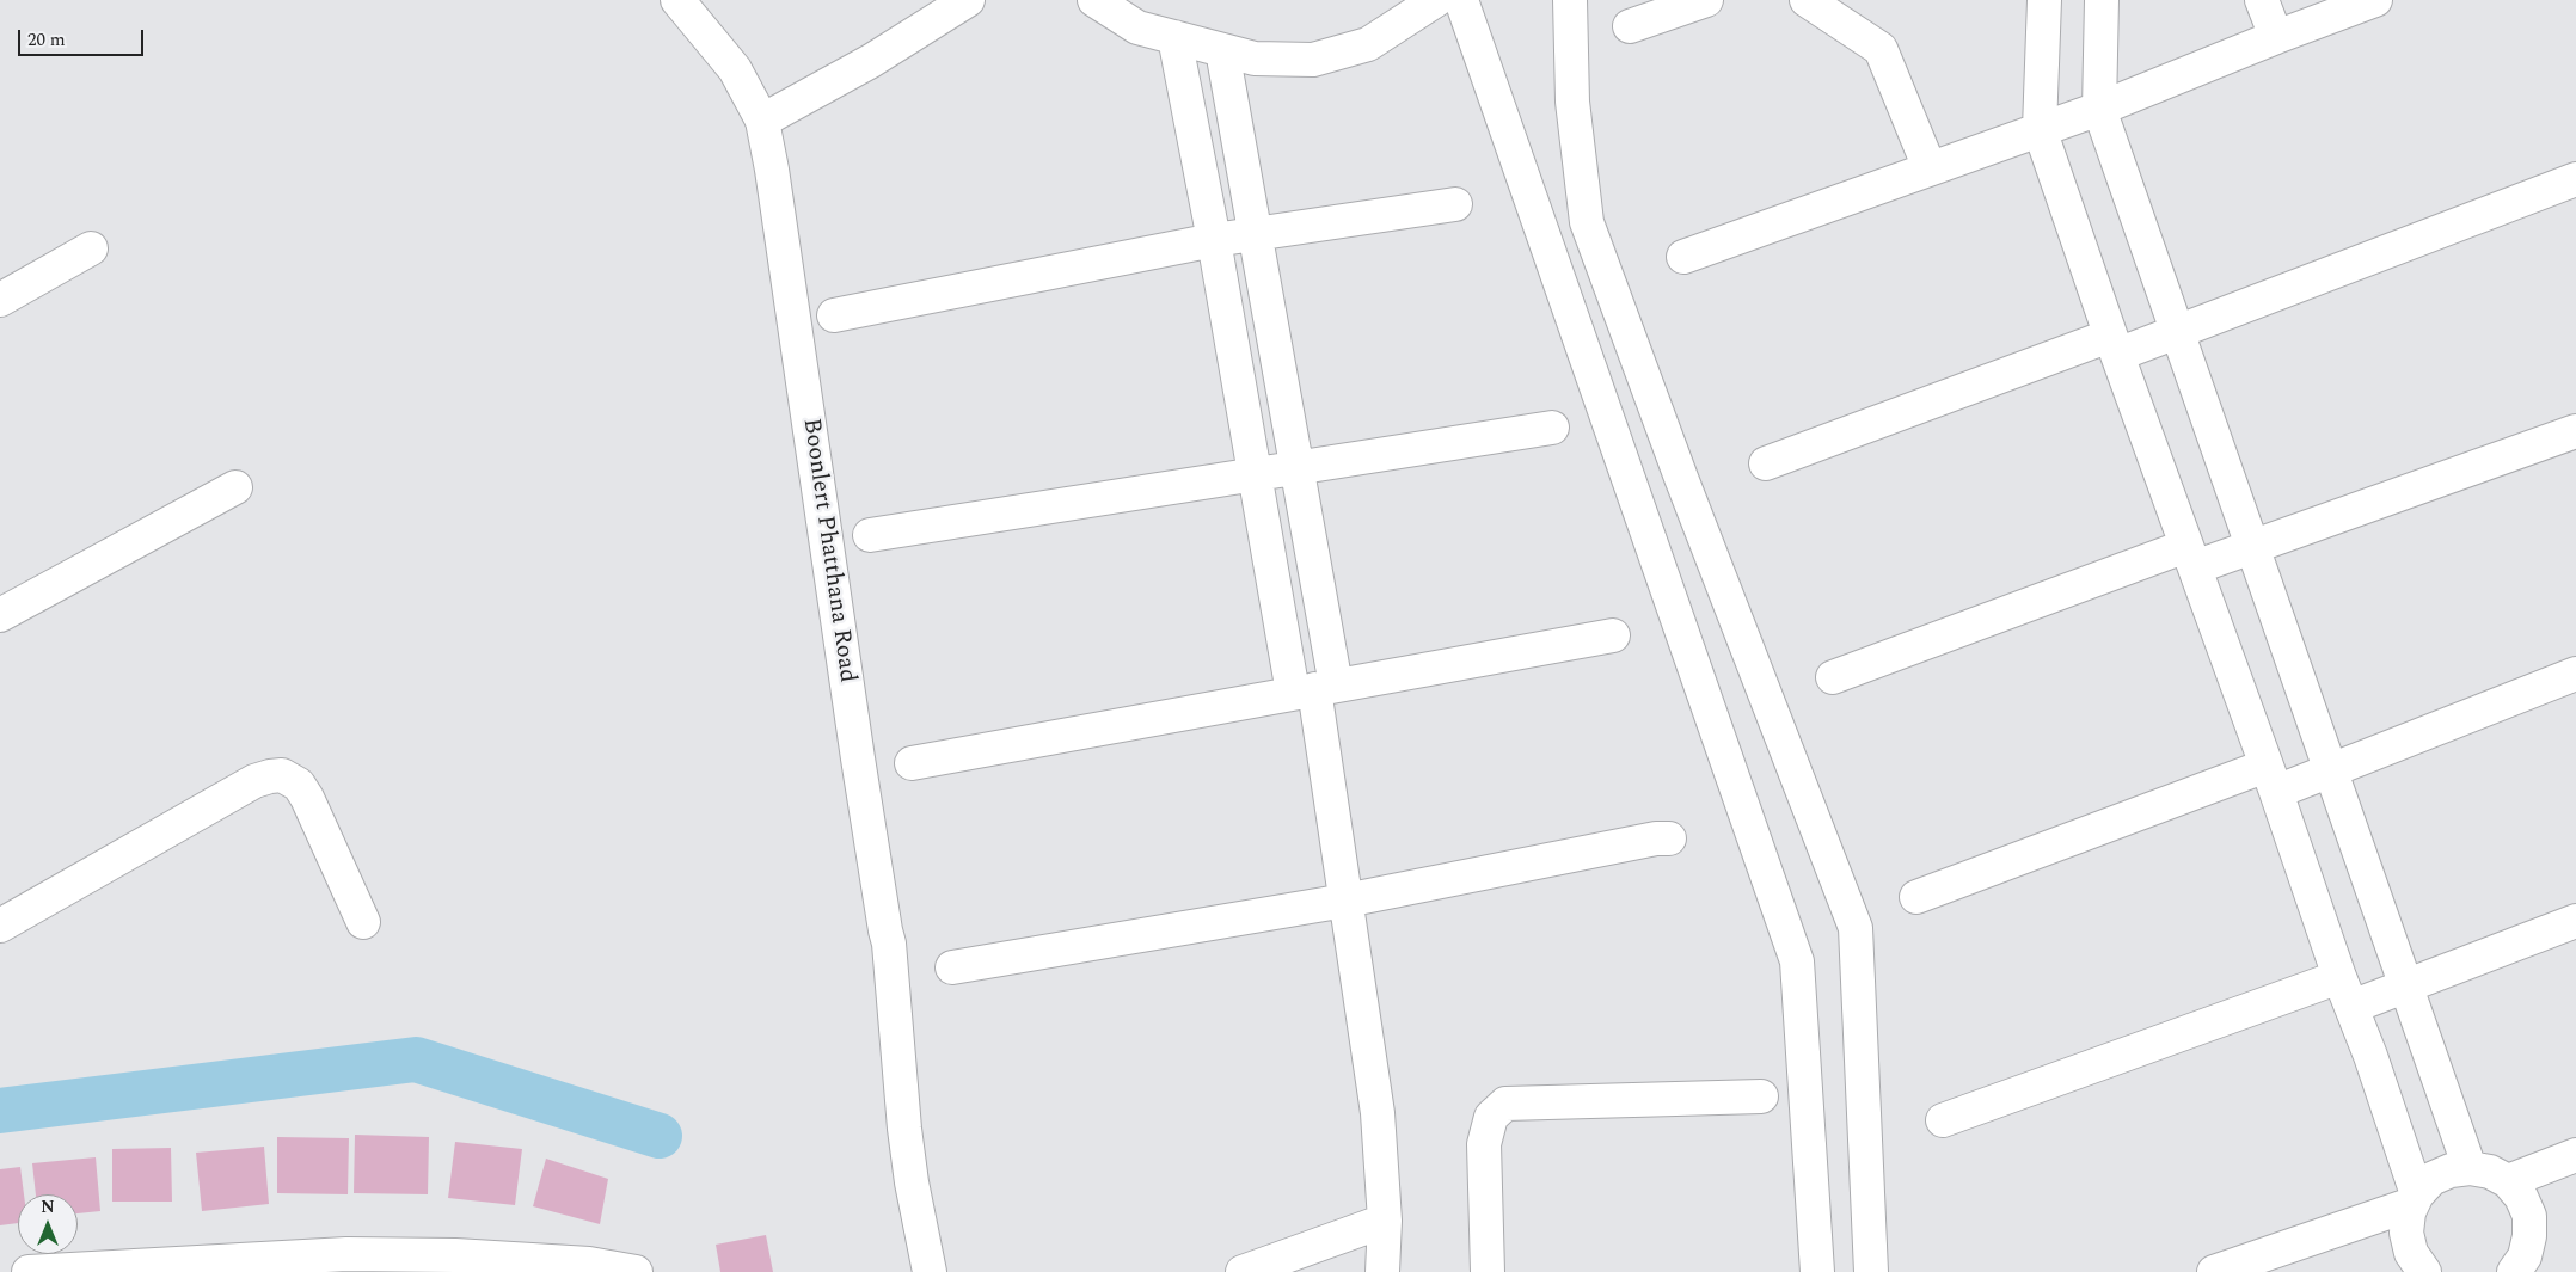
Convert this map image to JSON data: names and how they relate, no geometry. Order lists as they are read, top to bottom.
{
  "streets": {
    "street": ["Boonlert Phatthana Road"]
  },
  "scale_bar": "20 m",
  "north": "top"
}
